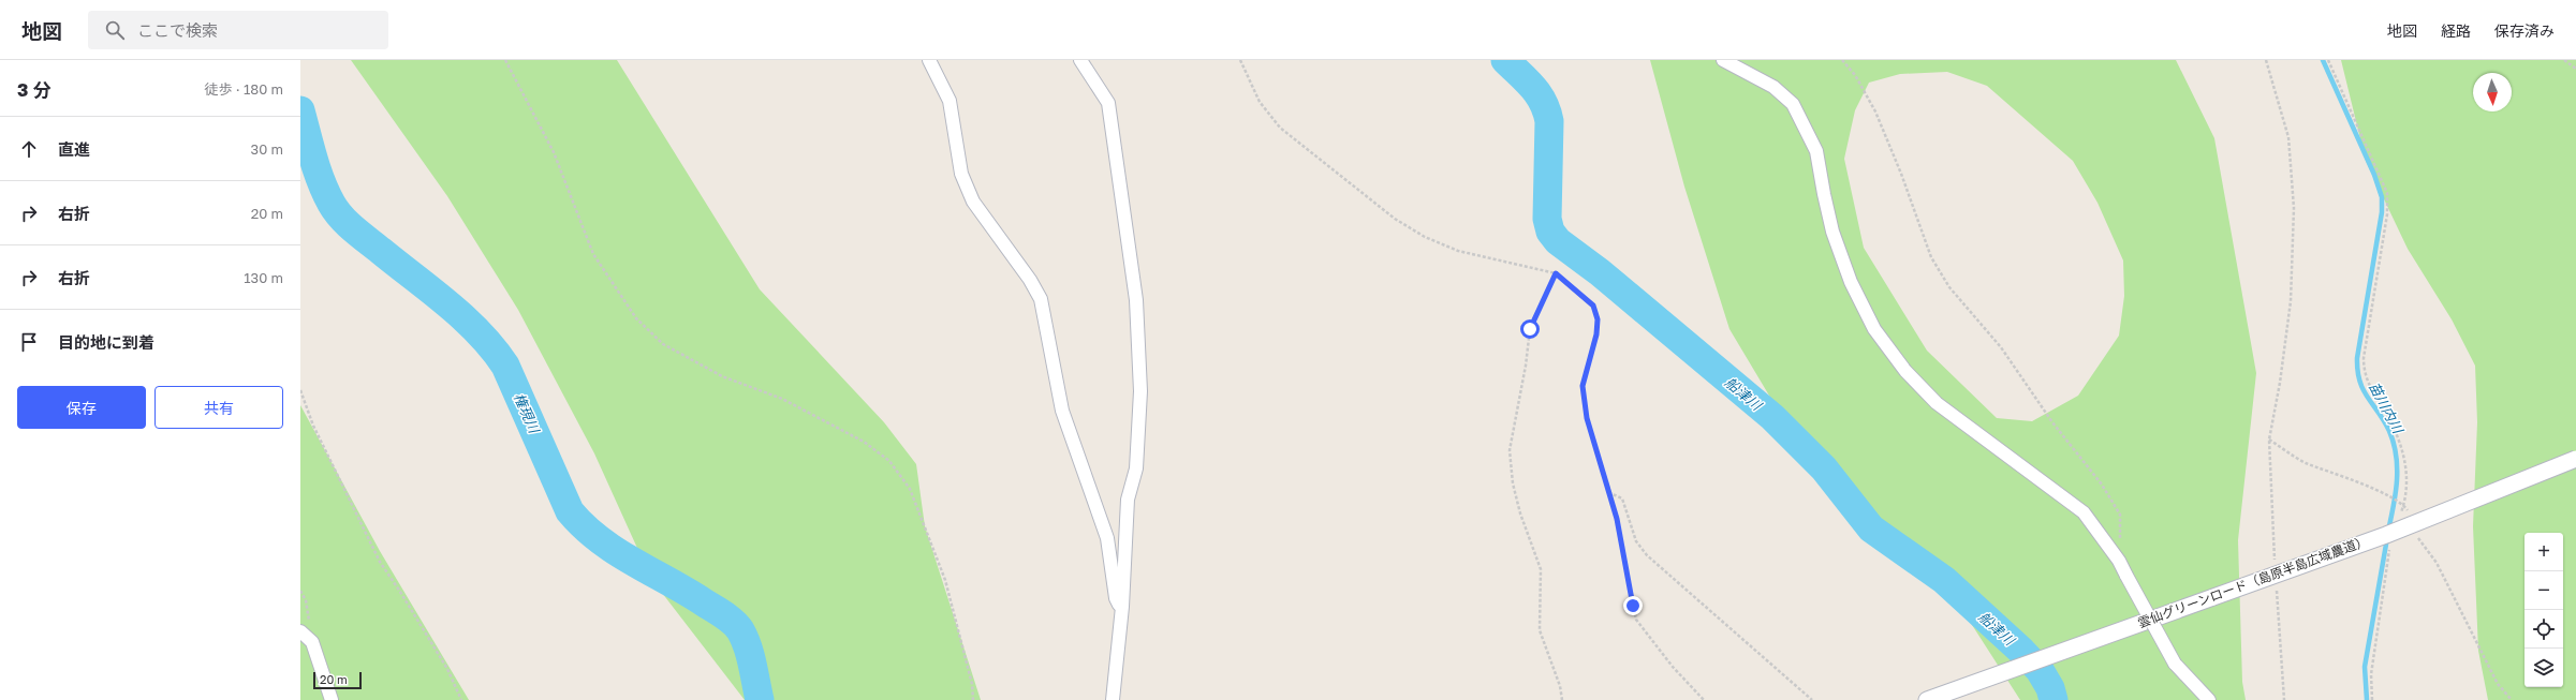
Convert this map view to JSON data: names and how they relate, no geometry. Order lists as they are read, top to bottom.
{
  "streets": {
    "street": ["雲仙グリーンロード（島原半島広域農道）"]
  },
  "water": ["船津川", "苗川内川", "権現川"],
  "scale_bar": "20 m",
  "north": "bottom",
  "page": {
    "header": "地図",
    "search": "ここで検索",
    "nav": ["地図", "経路", "保存済み"],
    "heading": ["3 分", "徒歩 · 180 m"],
    "list": [
      ["直進", "30 m"],
      ["右折", "20 m"],
      ["右折", "130 m"],
      "目的地に到着"
    ],
    "buttons": ["保存", "共有"],
    "map_buttons": ["+", "−"],
    "scale": "20 m"
  }
}
